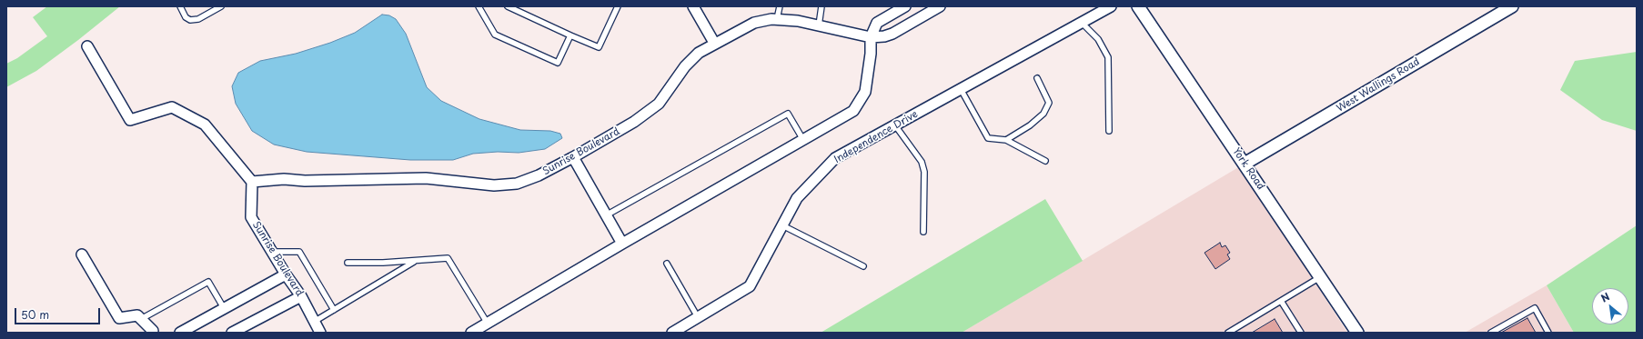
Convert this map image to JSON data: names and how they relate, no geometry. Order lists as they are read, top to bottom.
{
  "streets": {
    "street": [
      "West Wallings Road",
      "Independence Drive",
      "Sunrise Boulevard",
      "York Road"
    ]
  },
  "crossings": [
    ["West Wallings Road", "York Road"]
  ],
  "scale_bar": "50 m",
  "north": "top left"
}
